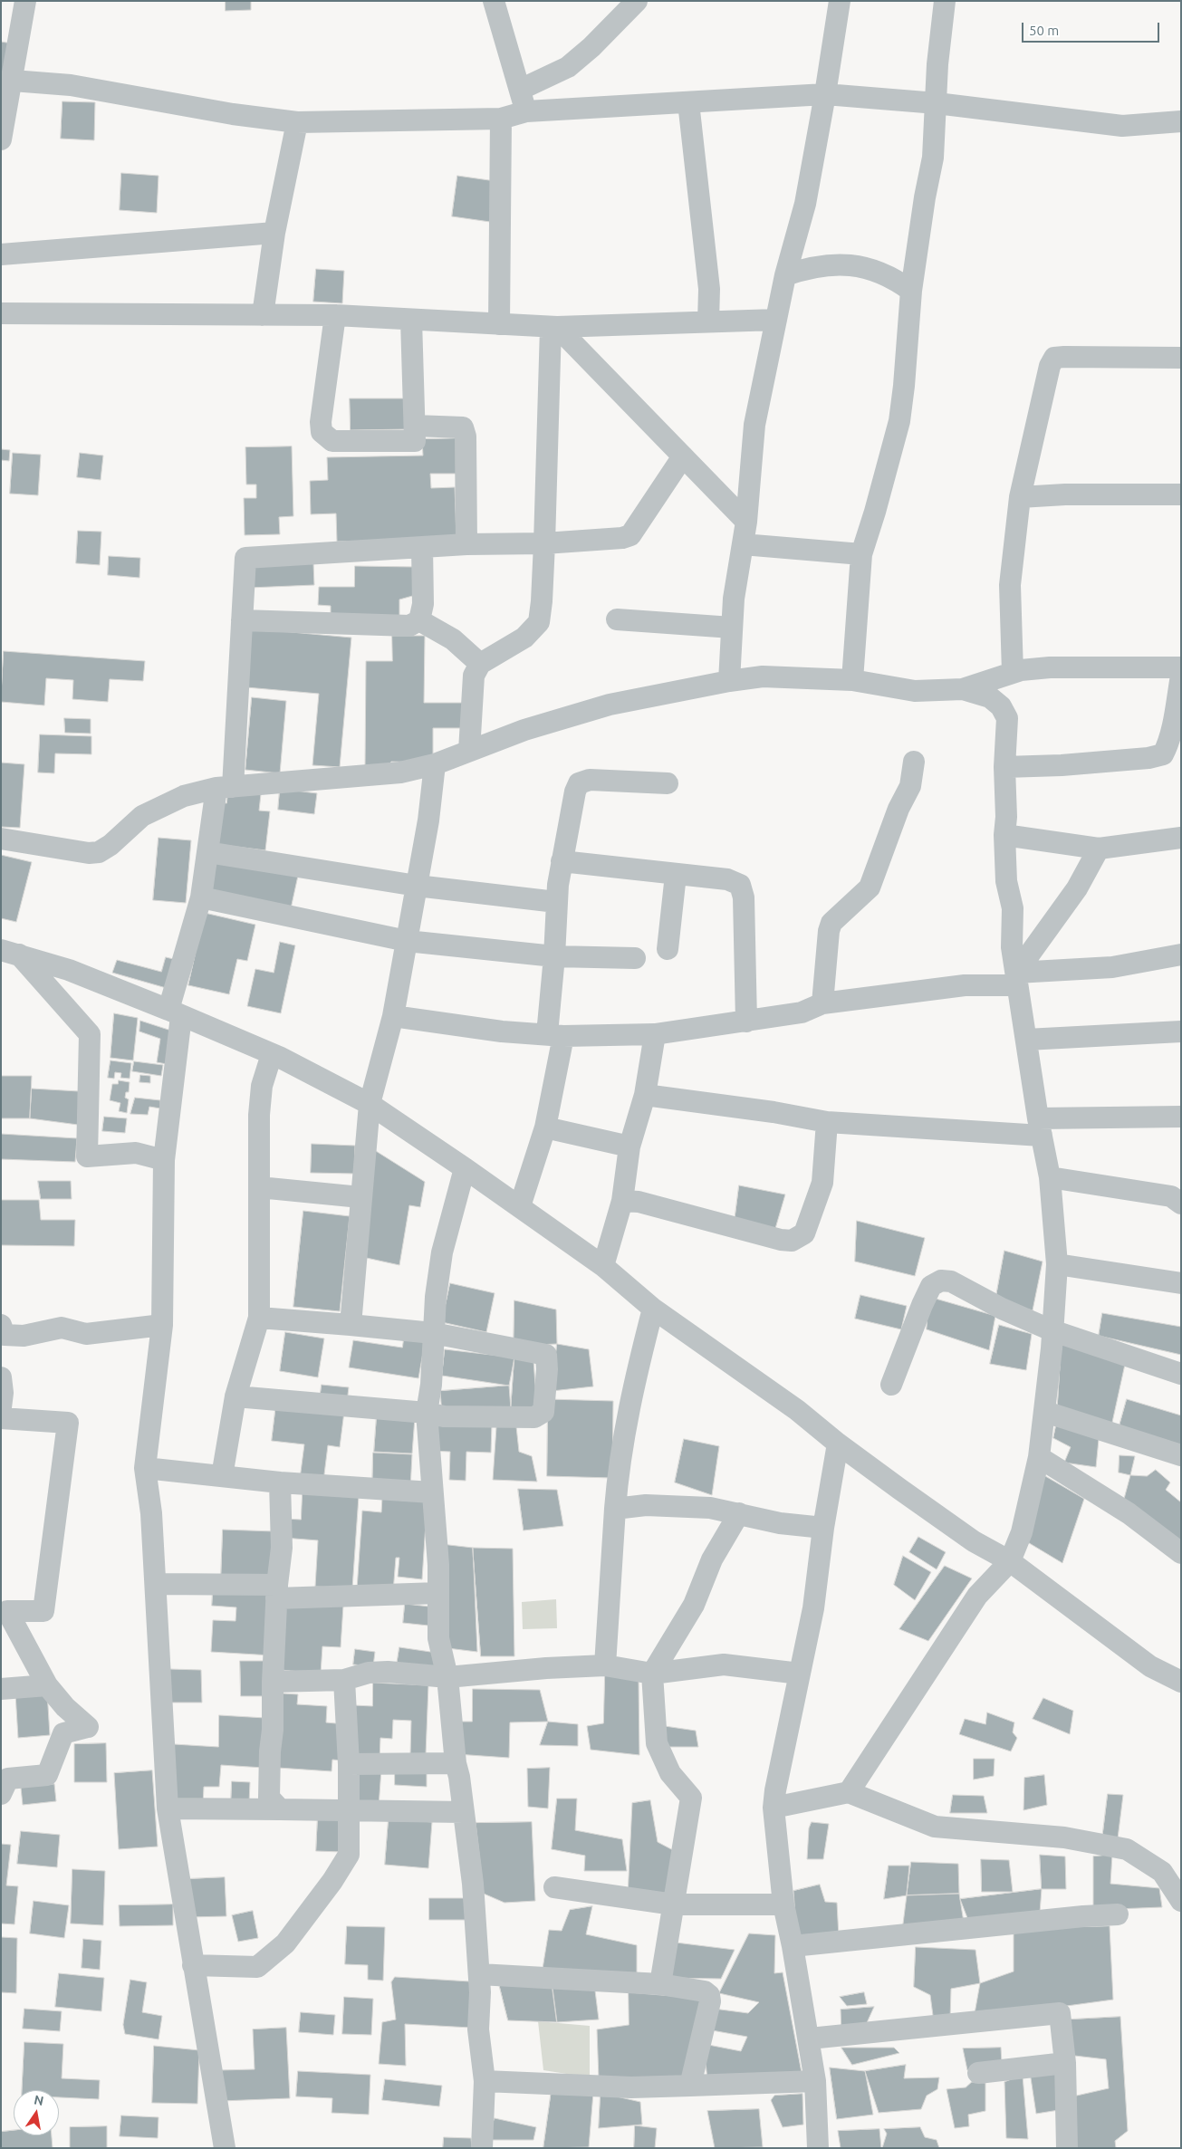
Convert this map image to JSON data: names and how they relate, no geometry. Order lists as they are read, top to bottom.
{
  "scale_bar": "50 m",
  "north": "top"
}
